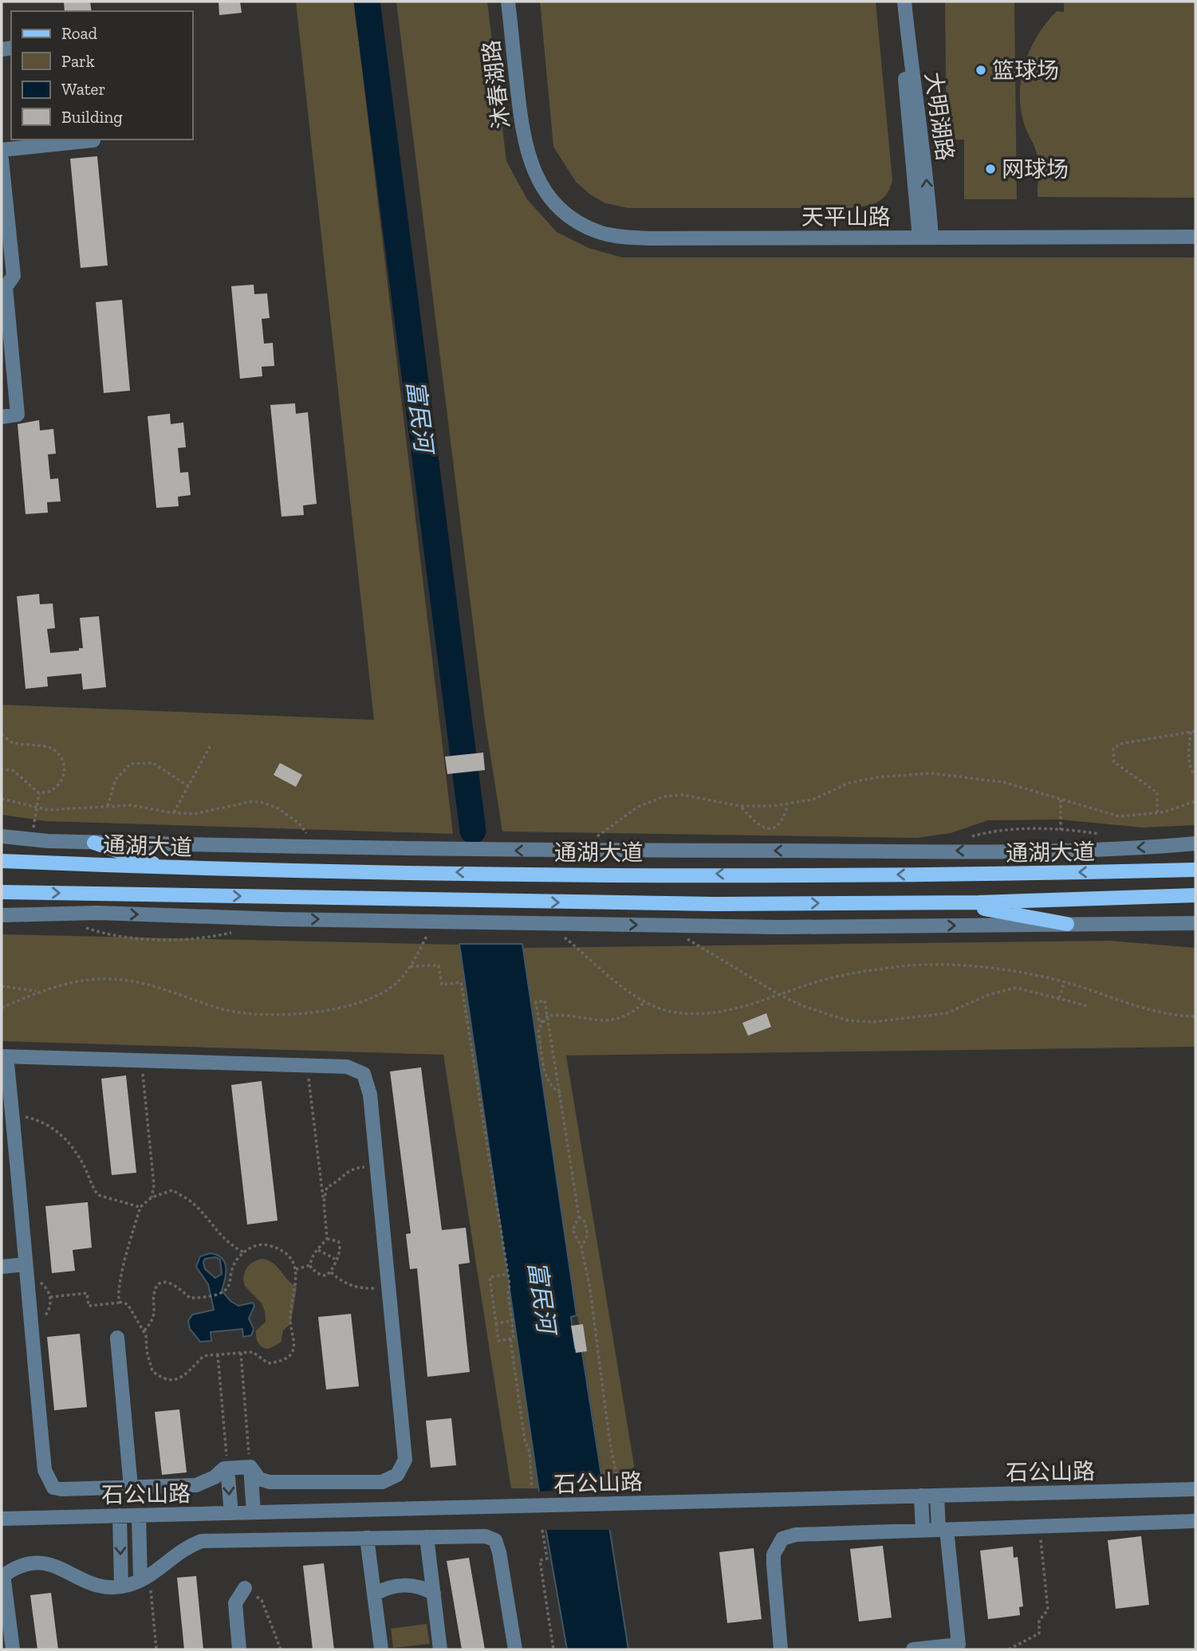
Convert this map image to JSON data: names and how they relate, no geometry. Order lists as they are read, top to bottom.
{
  "streets": {
    "main road": ["通湖大道"],
    "street": [
      "沐春湖路",
      "大明湖路",
      "天平山路",
      "石公山路"
    ]
  },
  "crossings": [
    ["沐春湖路", "天平山路"],
    ["大明湖路", "天平山路"]
  ],
  "water": ["富民河"],
  "places": ["篮球场", "网球场"],
  "legend": [
    "Road",
    "Park",
    "Water",
    "Building"
  ]
}
